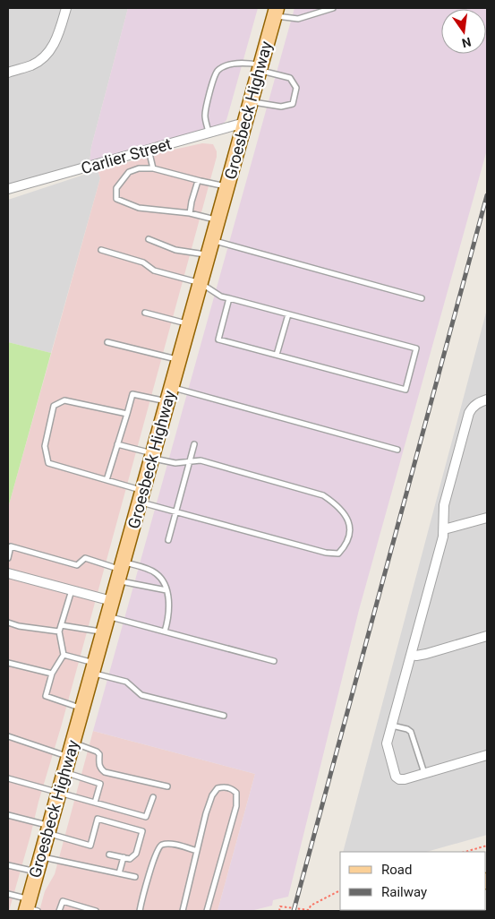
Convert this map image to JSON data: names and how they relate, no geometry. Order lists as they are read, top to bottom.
{
  "streets": {
    "main road": ["Groesbeck Highway"],
    "street": ["Carlier Street"]
  },
  "crossings": [
    ["Groesbeck Highway", "Carlier Street"]
  ],
  "legend": ["Road", "Railway"],
  "north": "bottom"
}
